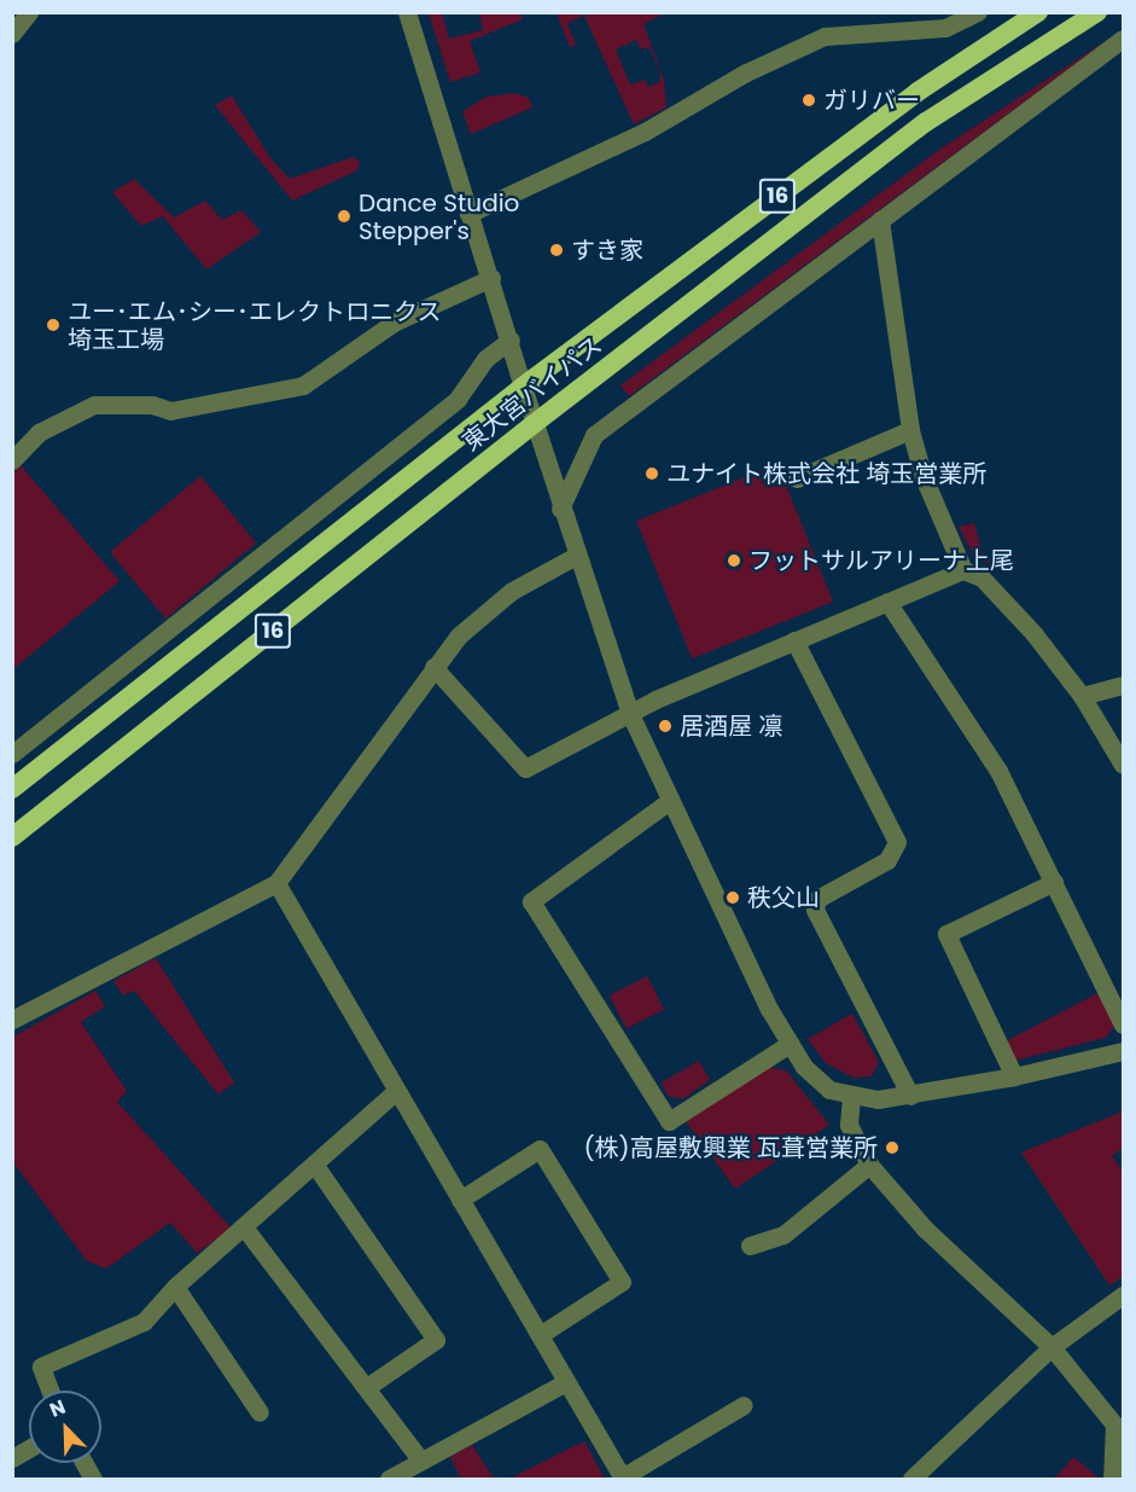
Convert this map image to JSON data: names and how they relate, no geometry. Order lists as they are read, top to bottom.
{
  "streets": {
    "highway": ["16", "東大宮バイパス"]
  },
  "places": [
    "ガリバー",
    "Dance Studio Stepper's",
    "すき家",
    "ユー･エム･シー･エレクトロニクス 埼玉工場",
    "ユナイト株式会社 埼玉営業所",
    "フットサルアリーナ上尾",
    "居酒屋 凛",
    "秩父山",
    "(株)高屋敷興業 瓦葺営業所"
  ],
  "north": "top left"
}
